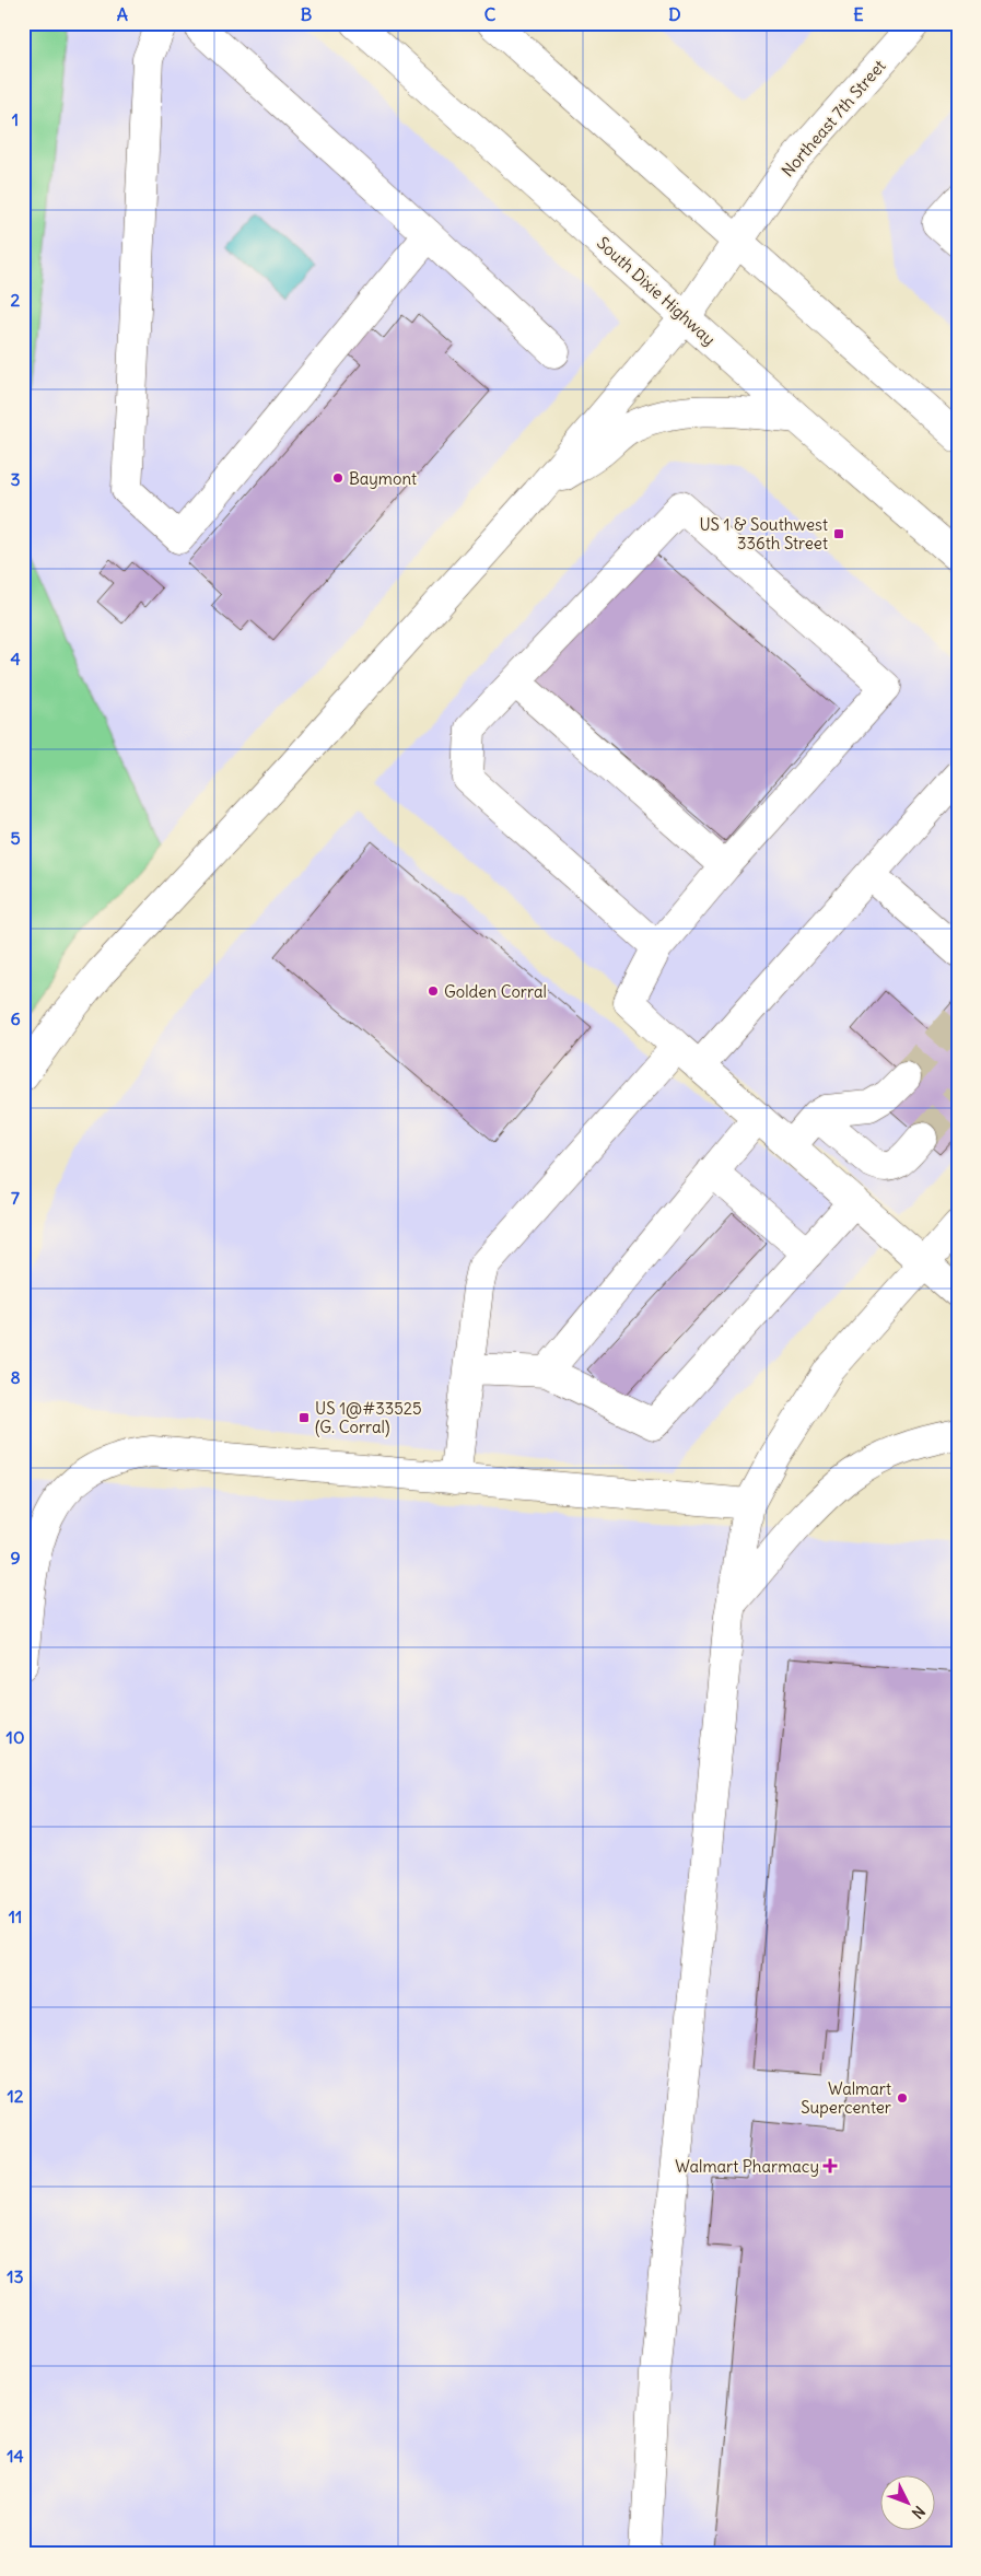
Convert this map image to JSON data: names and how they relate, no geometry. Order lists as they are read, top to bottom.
{
  "streets": {
    "main road": ["Northeast 7th Street", "South Dixie Highway"]
  },
  "crossings": [
    ["Northeast 7th Street", "South Dixie Highway"]
  ],
  "places": {
    "other": ["Baymont", "Golden Corral", "Walmart Supercenter"],
    "transit": ["US 1 & Southwest 336th Street", "US 1@#33525 (G. Corral)"],
    "health": ["Walmart Pharmacy"]
  },
  "north": "bottom right",
  "grid": {
    "columns": [
      "A",
      "B",
      "C",
      "D",
      "E"
    ],
    "rows": [
      "1",
      "2",
      "3",
      "4",
      "5",
      "6",
      "7",
      "8",
      "9",
      "10",
      "11",
      "12",
      "13",
      "14"
    ]
  }
}
